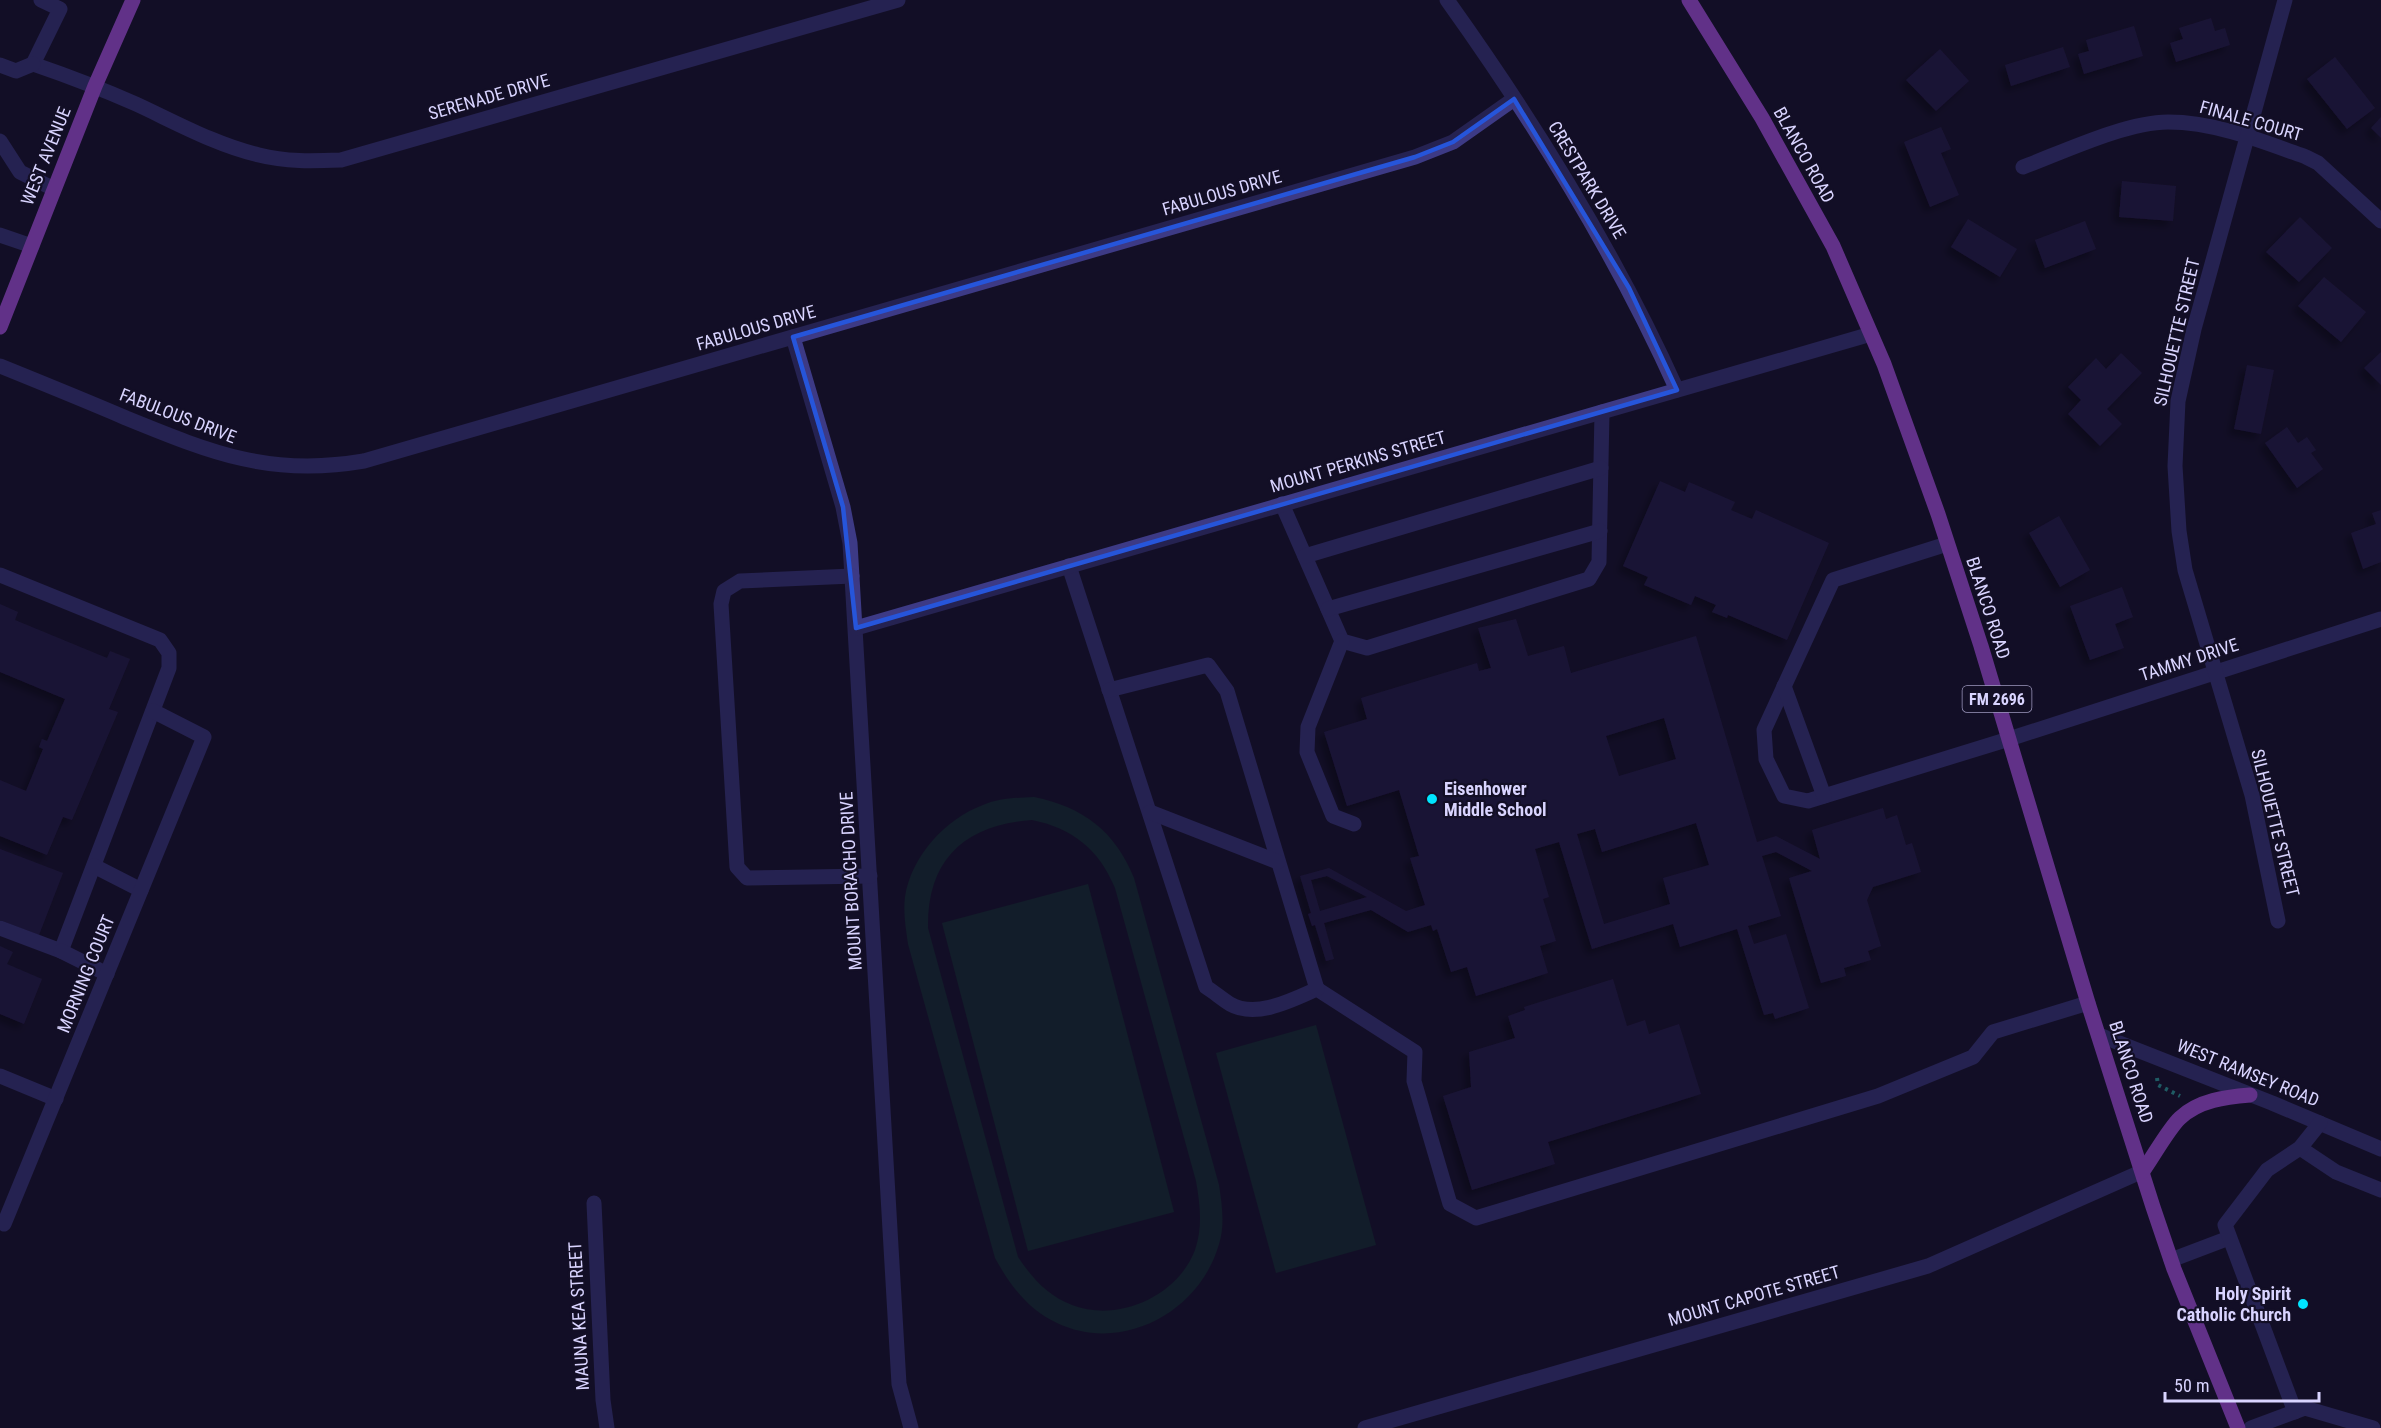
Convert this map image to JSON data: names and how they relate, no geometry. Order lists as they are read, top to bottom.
{
  "streets": {
    "main road": ["BLANCO ROAD", "WEST AVENUE", "FM 2696"],
    "street": [
      "SERENADE DRIVE",
      "FINALE COURT",
      "CRESTPARK DRIVE",
      "FABULOUS DRIVE",
      "SILHOUETTE STREET",
      "MOUNT PERKINS STREET",
      "TAMMY DRIVE",
      "MOUNT BORACHO DRIVE",
      "MORNING COURT",
      "WEST RAMSEY ROAD",
      "MOUNT CAPOTE STREET",
      "MAUNA KEA STREET"
    ]
  },
  "crossings": [
    ["SERENADE DRIVE", "WEST AVENUE"],
    ["FINALE COURT", "SILHOUETTE STREET"],
    ["BLANCO ROAD", "MOUNT PERKINS STREET"],
    ["BLANCO ROAD", "TAMMY DRIVE"],
    ["BLANCO ROAD", "WEST RAMSEY ROAD"],
    ["BLANCO ROAD", "MOUNT CAPOTE STREET"],
    ["CRESTPARK DRIVE", "FABULOUS DRIVE"],
    ["CRESTPARK DRIVE", "MOUNT PERKINS STREET"],
    ["FABULOUS DRIVE", "MOUNT BORACHO DRIVE"],
    ["SILHOUETTE STREET", "TAMMY DRIVE"],
    ["MOUNT PERKINS STREET", "MOUNT BORACHO DRIVE"]
  ],
  "places": ["Eisenhower Middle School", "Holy Spirit Catholic Church"],
  "scale_bar": "50 m"
}
